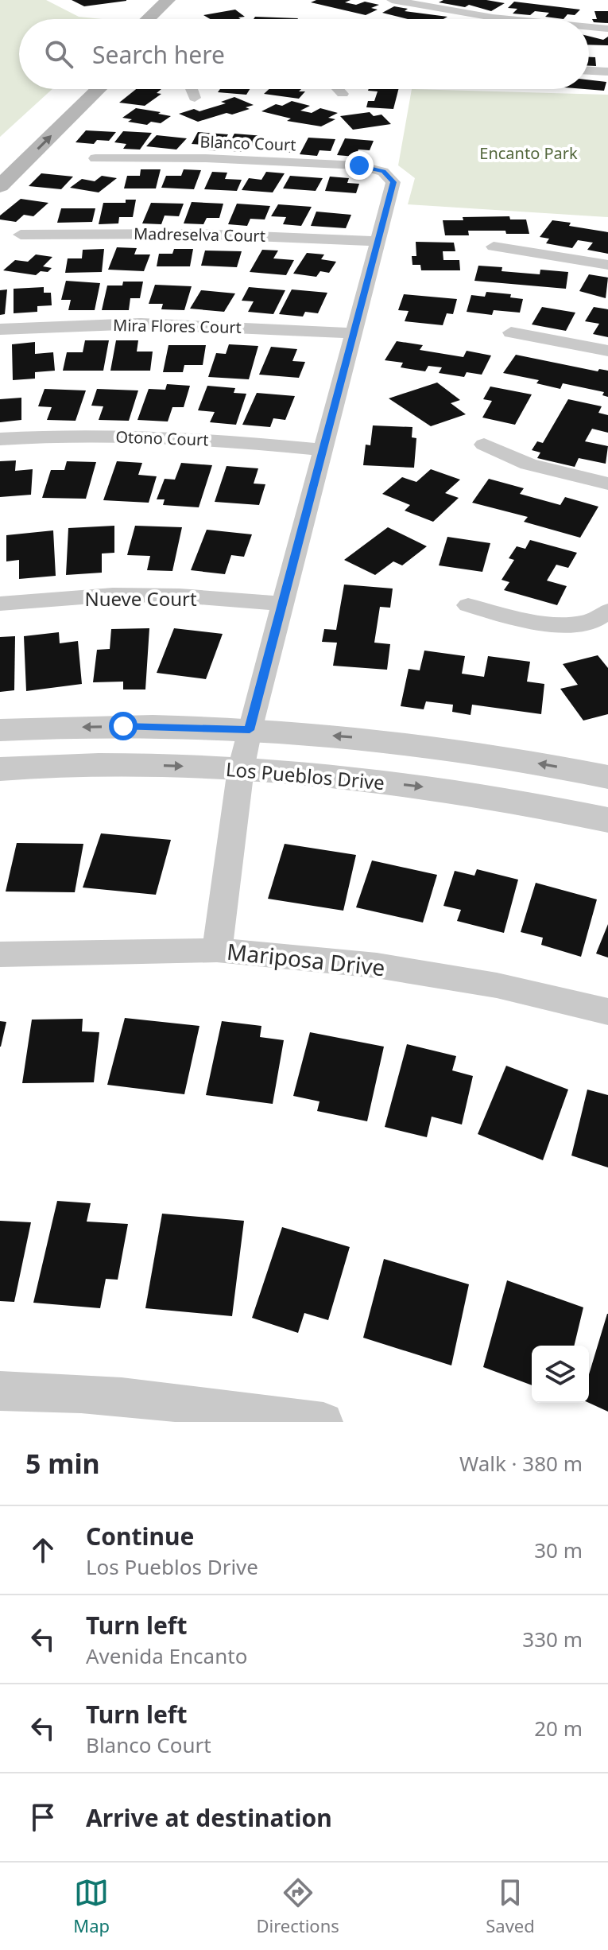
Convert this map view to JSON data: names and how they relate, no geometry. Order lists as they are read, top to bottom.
{
  "streets": {
    "street": [
      "Blanco Court",
      "Madreselva Court",
      "Mira Flores Court",
      "Otono Court",
      "Nueve Court",
      "Los Pueblos Drive",
      "Mariposa Drive"
    ]
  },
  "crossings": [
    ["Blanco Court", "Madreselva Court"]
  ],
  "parks": ["Encanto Park"],
  "page": {
    "search": "Search here",
    "heading": ["5 min", "Walk · 380 m"],
    "list": [
      ["Continue", "Los Pueblos Drive", "30 m"],
      ["Turn left", "Avenida Encanto", "330 m"],
      ["Turn left", "Blanco Court", "20 m"],
      "Arrive at destination"
    ],
    "nav": ["Map", "Directions", "Saved"]
  }
}
